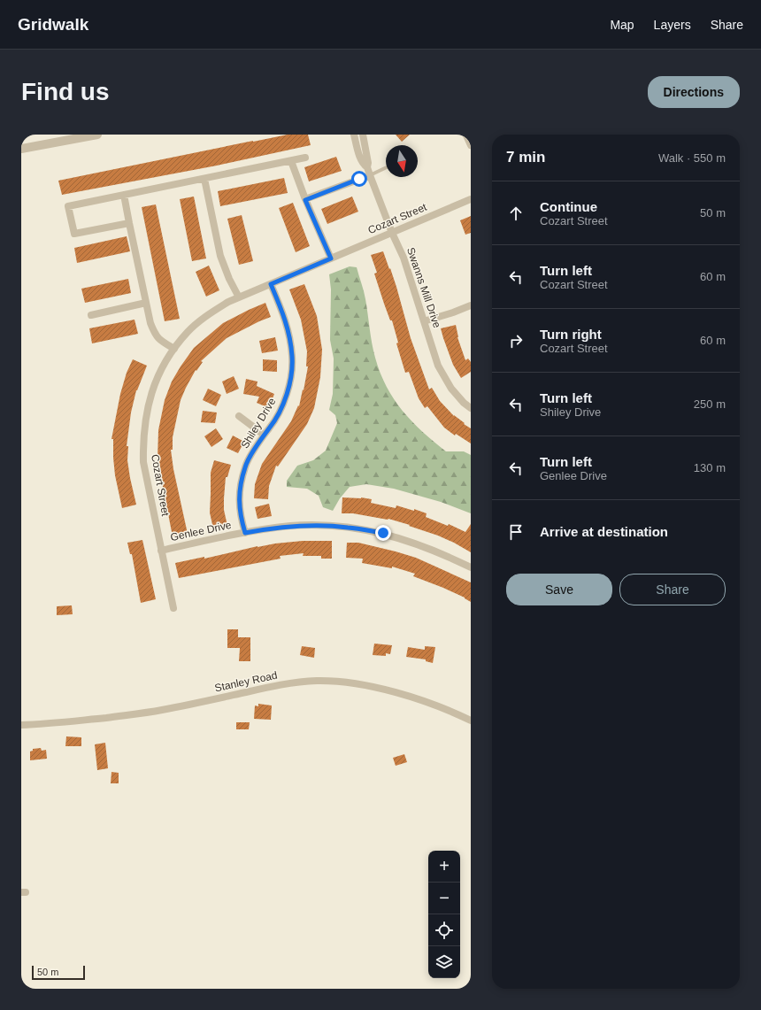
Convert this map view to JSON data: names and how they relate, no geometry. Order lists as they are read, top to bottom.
{
  "streets": {
    "street": [
      "Cozart Street",
      "Swanns Mill Drive",
      "Shiley Drive",
      "Genlee Drive",
      "Stanley Road"
    ]
  },
  "crossings": [
    ["Cozart Street", "Swanns Mill Drive"],
    ["Cozart Street", "Shiley Drive"],
    ["Cozart Street", "Genlee Drive"],
    ["Shiley Drive", "Genlee Drive"]
  ],
  "scale_bar": "50 m",
  "north": "bottom",
  "page": {
    "header": "Gridwalk",
    "nav": ["Map", "Layers", "Share"],
    "buttons": [
      "Directions",
      ["Save", "Share"]
    ],
    "title": "Find us",
    "heading": ["7 min", "Walk · 550 m"],
    "list": [
      ["Continue", "Cozart Street", "50 m"],
      ["Turn left", "Cozart Street", "60 m"],
      ["Turn right", "Cozart Street", "60 m"],
      ["Turn left", "Shiley Drive", "250 m"],
      ["Turn left", "Genlee Drive", "130 m"],
      "Arrive at destination"
    ],
    "map_buttons": ["+", "−"],
    "scale": "50 m"
  }
}
